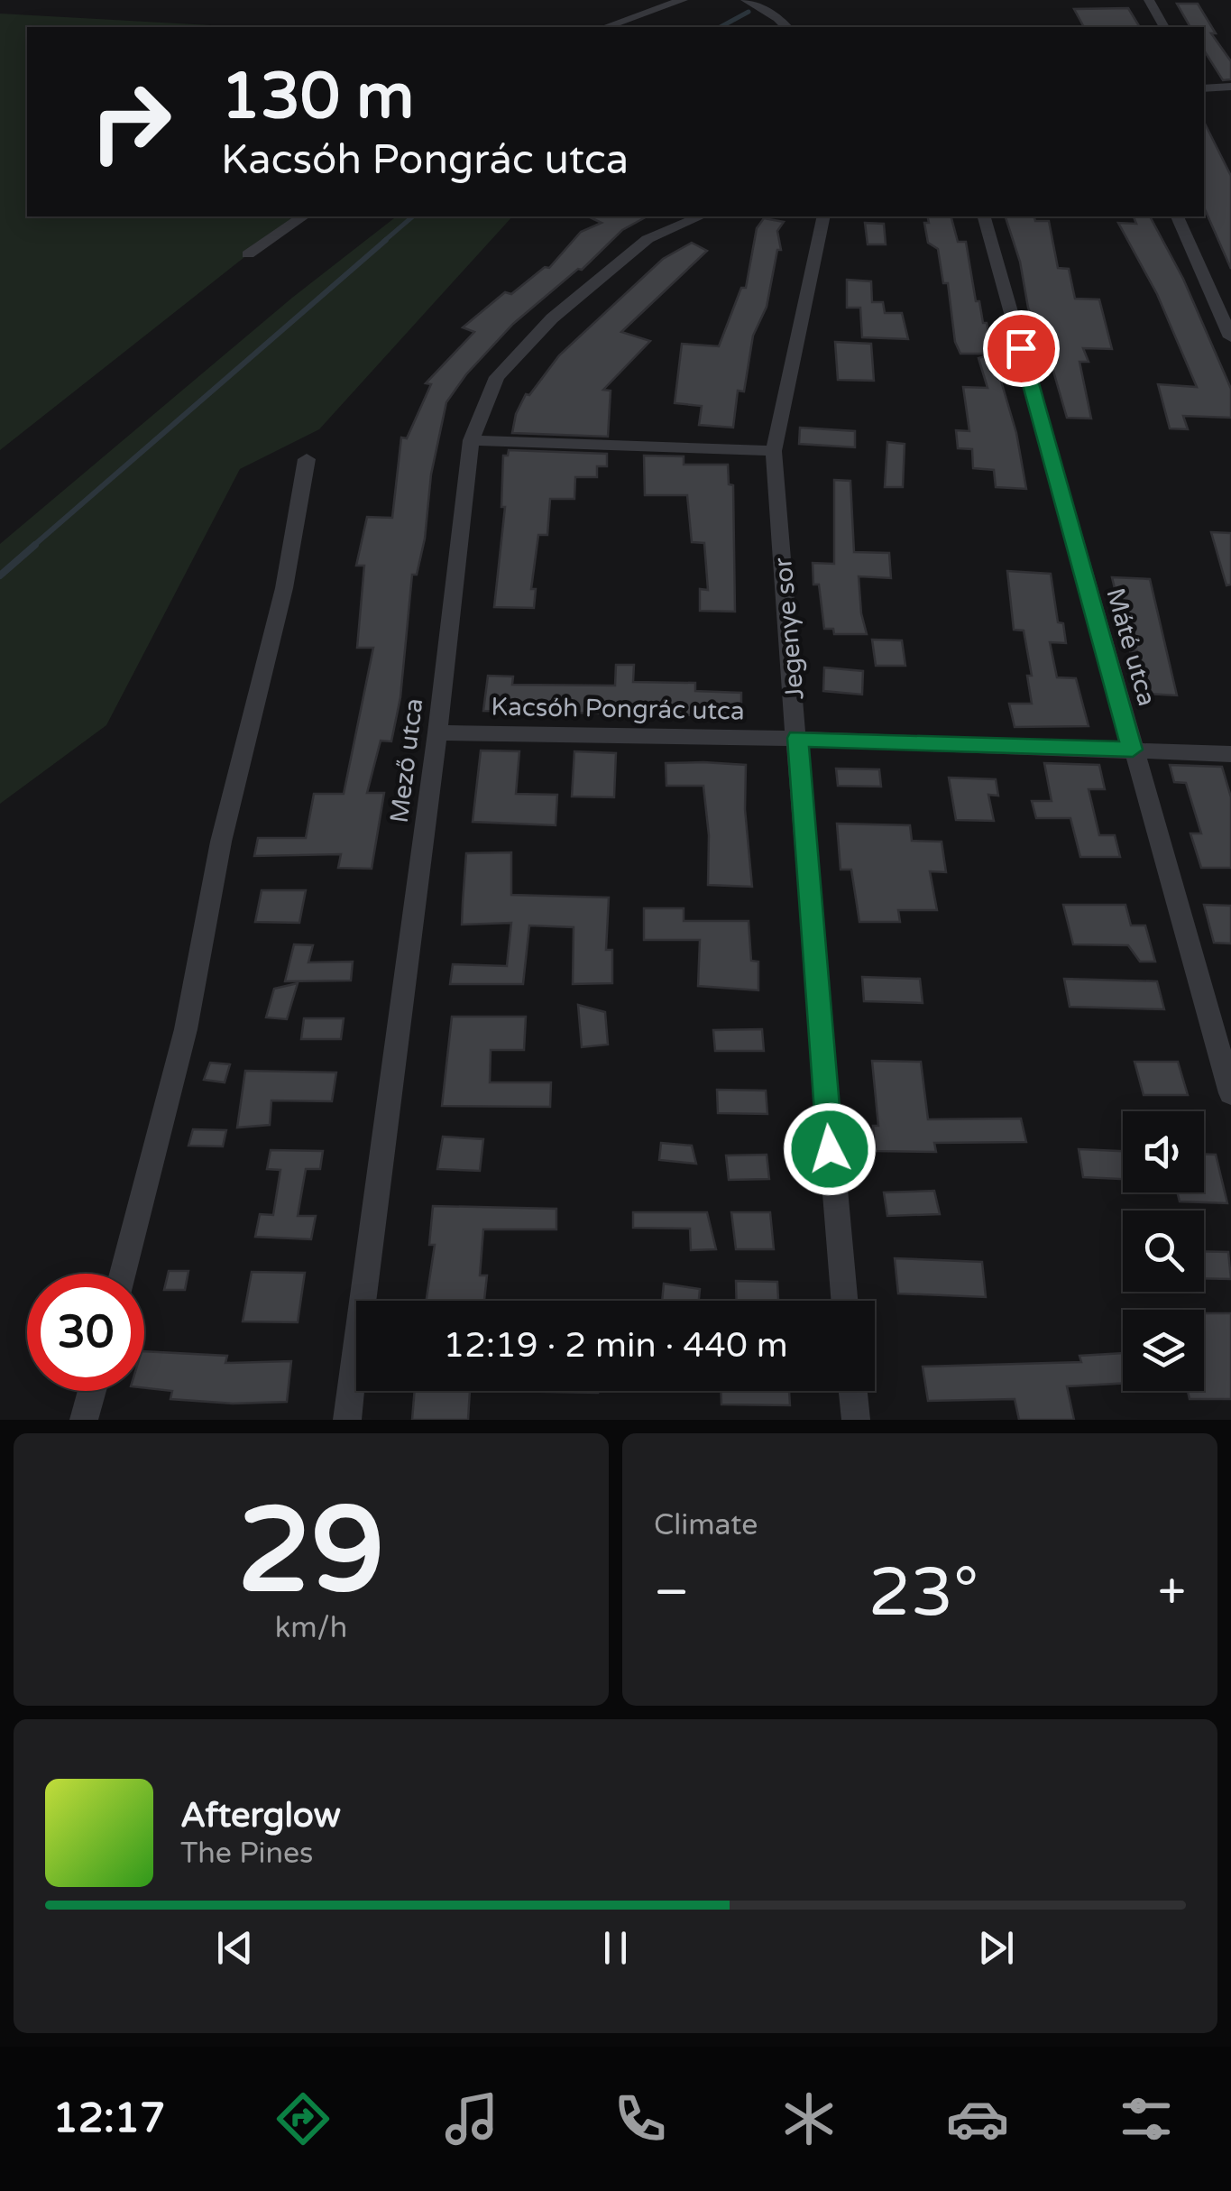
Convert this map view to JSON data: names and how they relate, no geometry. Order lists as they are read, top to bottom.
{
  "streets": {
    "street": [
      "Jegenye sor",
      "Máté utca",
      "Kacsóh Pongrác utca",
      "Mező utca"
    ]
  },
  "crossings": [
    ["Jegenye sor", "Kacsóh Pongrác utca"],
    ["Máté utca", "Kacsóh Pongrác utca"],
    ["Kacsóh Pongrác utca", "Mező utca"]
  ],
  "page": {
    "turn": ["130 m", "Kacsóh Pongrác utca"],
    "limit": "30",
    "trip": "12:19 · 2 min · 440 m",
    "tile": [
      ["29", "km/h"],
      "Climate"
    ],
    "heat": ["−", "23°", "+"],
    "song": ["Afterglow", "The Pines"],
    "tabs": "12:17"
  }
}
